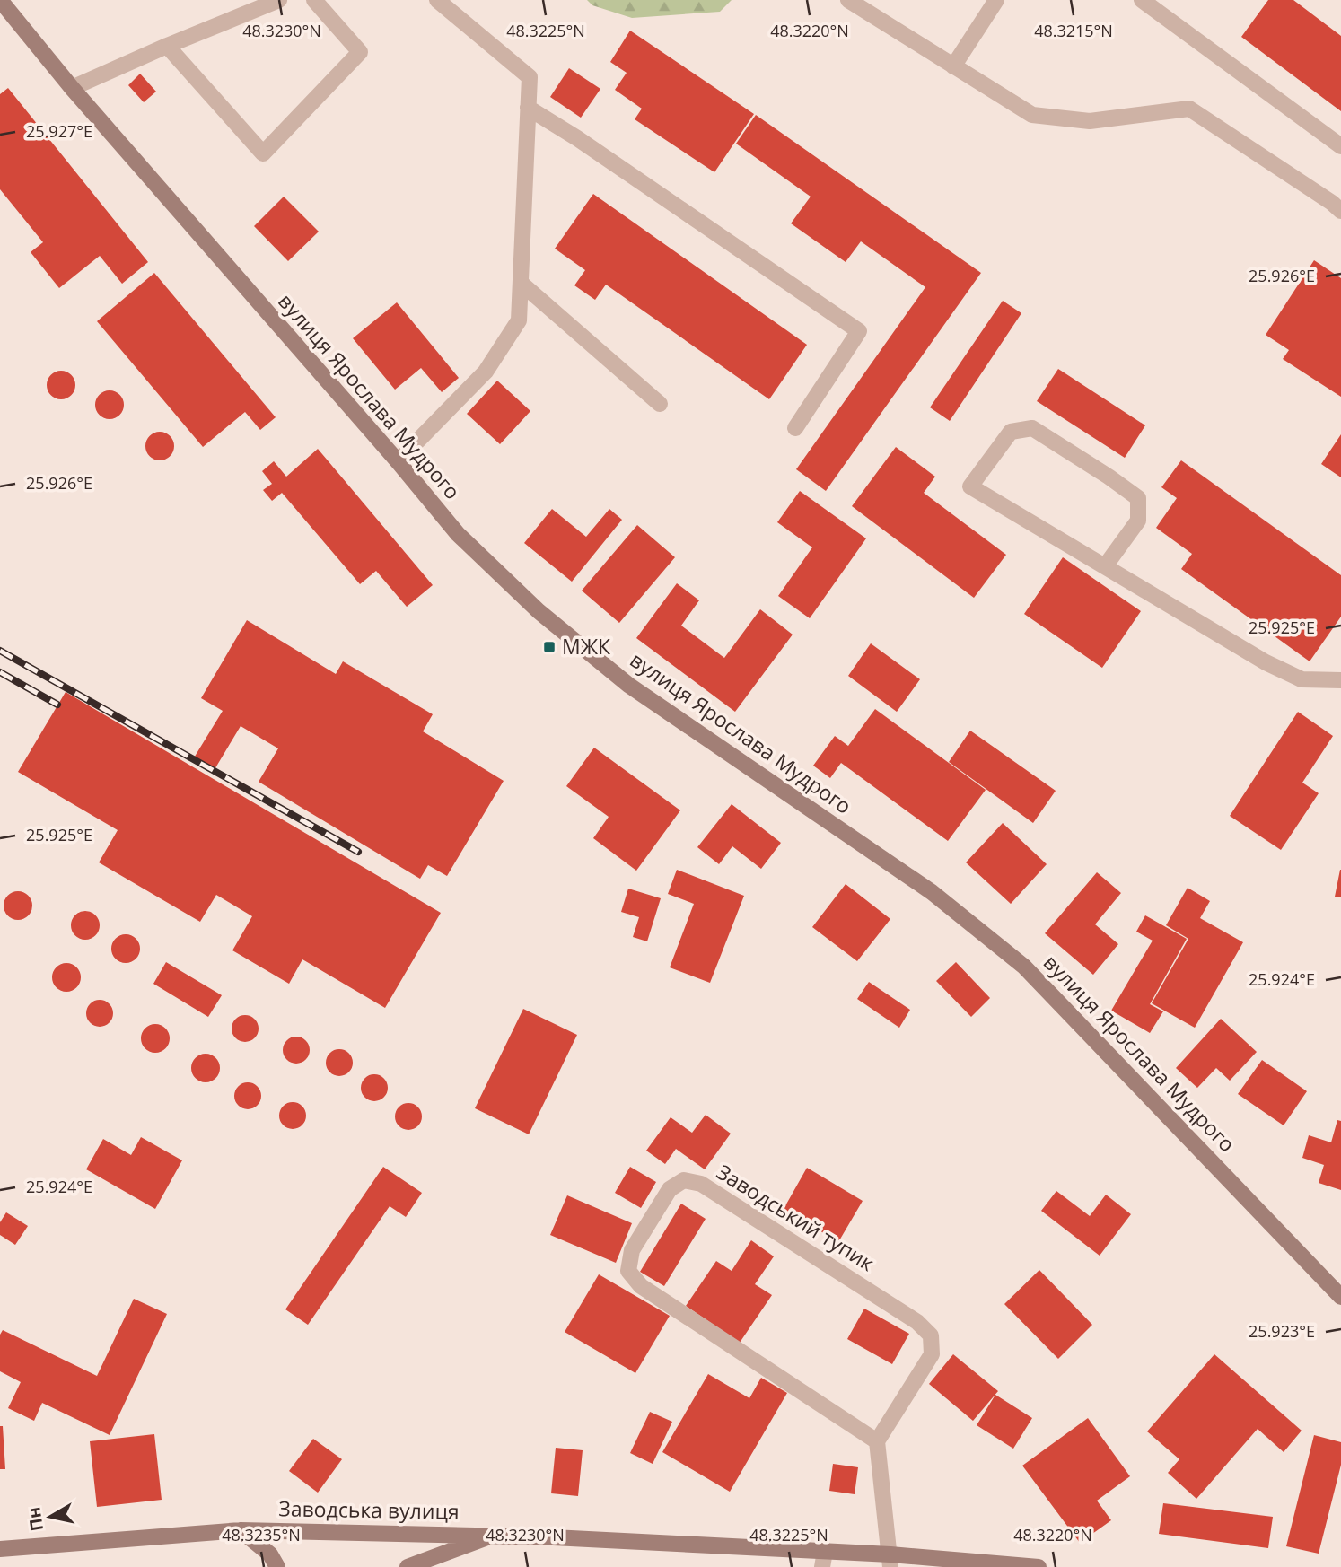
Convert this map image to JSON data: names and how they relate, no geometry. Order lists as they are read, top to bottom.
{
  "streets": {
    "main road": ["вулиця Ярослава Мудрого", "Заводська вулиця"],
    "lane": ["Заводський тупик"]
  },
  "places": {
    "transit": ["МЖК"]
  },
  "north": "left",
  "coordinates": [
    "48.3230°N",
    "48.3225°N",
    "48.3220°N",
    "48.3215°N",
    "25.927°E",
    "25.926°E",
    "25.925°E",
    "25.924°E",
    "25.923°E",
    "48.3235°N"
  ]
}
